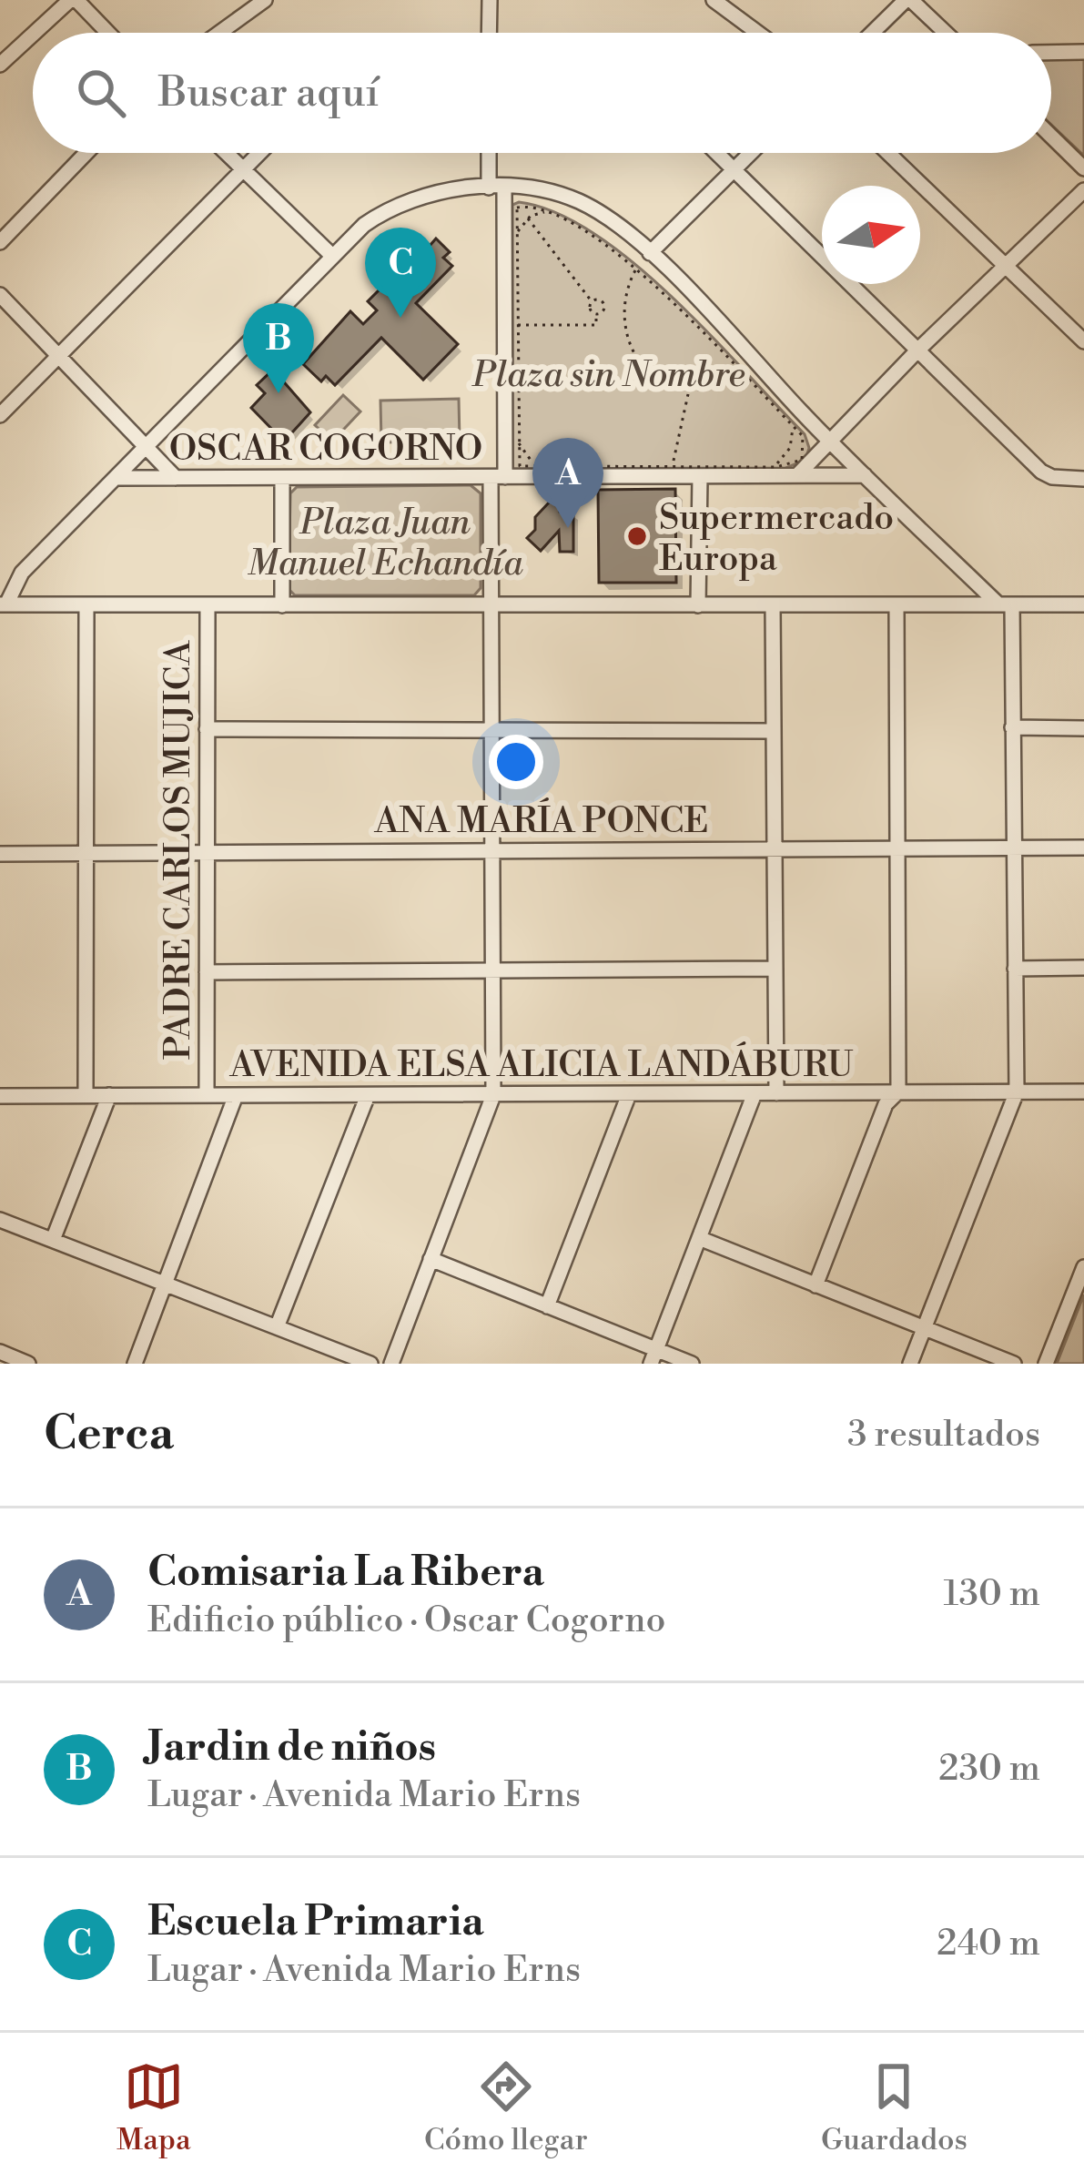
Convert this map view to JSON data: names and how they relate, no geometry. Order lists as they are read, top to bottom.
{
  "streets": {
    "street": [
      "OSCAR COGORNO",
      "ANA MARÍA PONCE",
      "PADRE CARLOS MUJICA",
      "AVENIDA ELSA ALICIA LANDÁBURU"
    ]
  },
  "crossings": [
    ["ANA MARÍA PONCE", "PADRE CARLOS MUJICA"],
    ["PADRE CARLOS MUJICA", "AVENIDA ELSA ALICIA LANDÁBURU"]
  ],
  "parks": ["Plaza sin Nombre", "Plaza Juan Manuel Echandía"],
  "places": ["Supermercado Europa"],
  "north": "right",
  "page": {
    "search": "Buscar aquí",
    "pins": ["C", "B", "A"],
    "heading": ["Cerca", "3 resultados"],
    "list": [
      {
        "mark": "A",
        "name": "Comisaria La Ribera",
        "note": "Edificio público · Oscar Cogorno",
        "value": "130 m"
      },
      {
        "mark": "B",
        "name": "Jardin de niños",
        "note": "Lugar · Avenida Mario Erns",
        "value": "230 m"
      },
      {
        "mark": "C",
        "name": "Escuela Primaria",
        "note": "Lugar · Avenida Mario Erns",
        "value": "240 m"
      }
    ],
    "nav": ["Mapa", "Cómo llegar", "Guardados"]
  }
}
